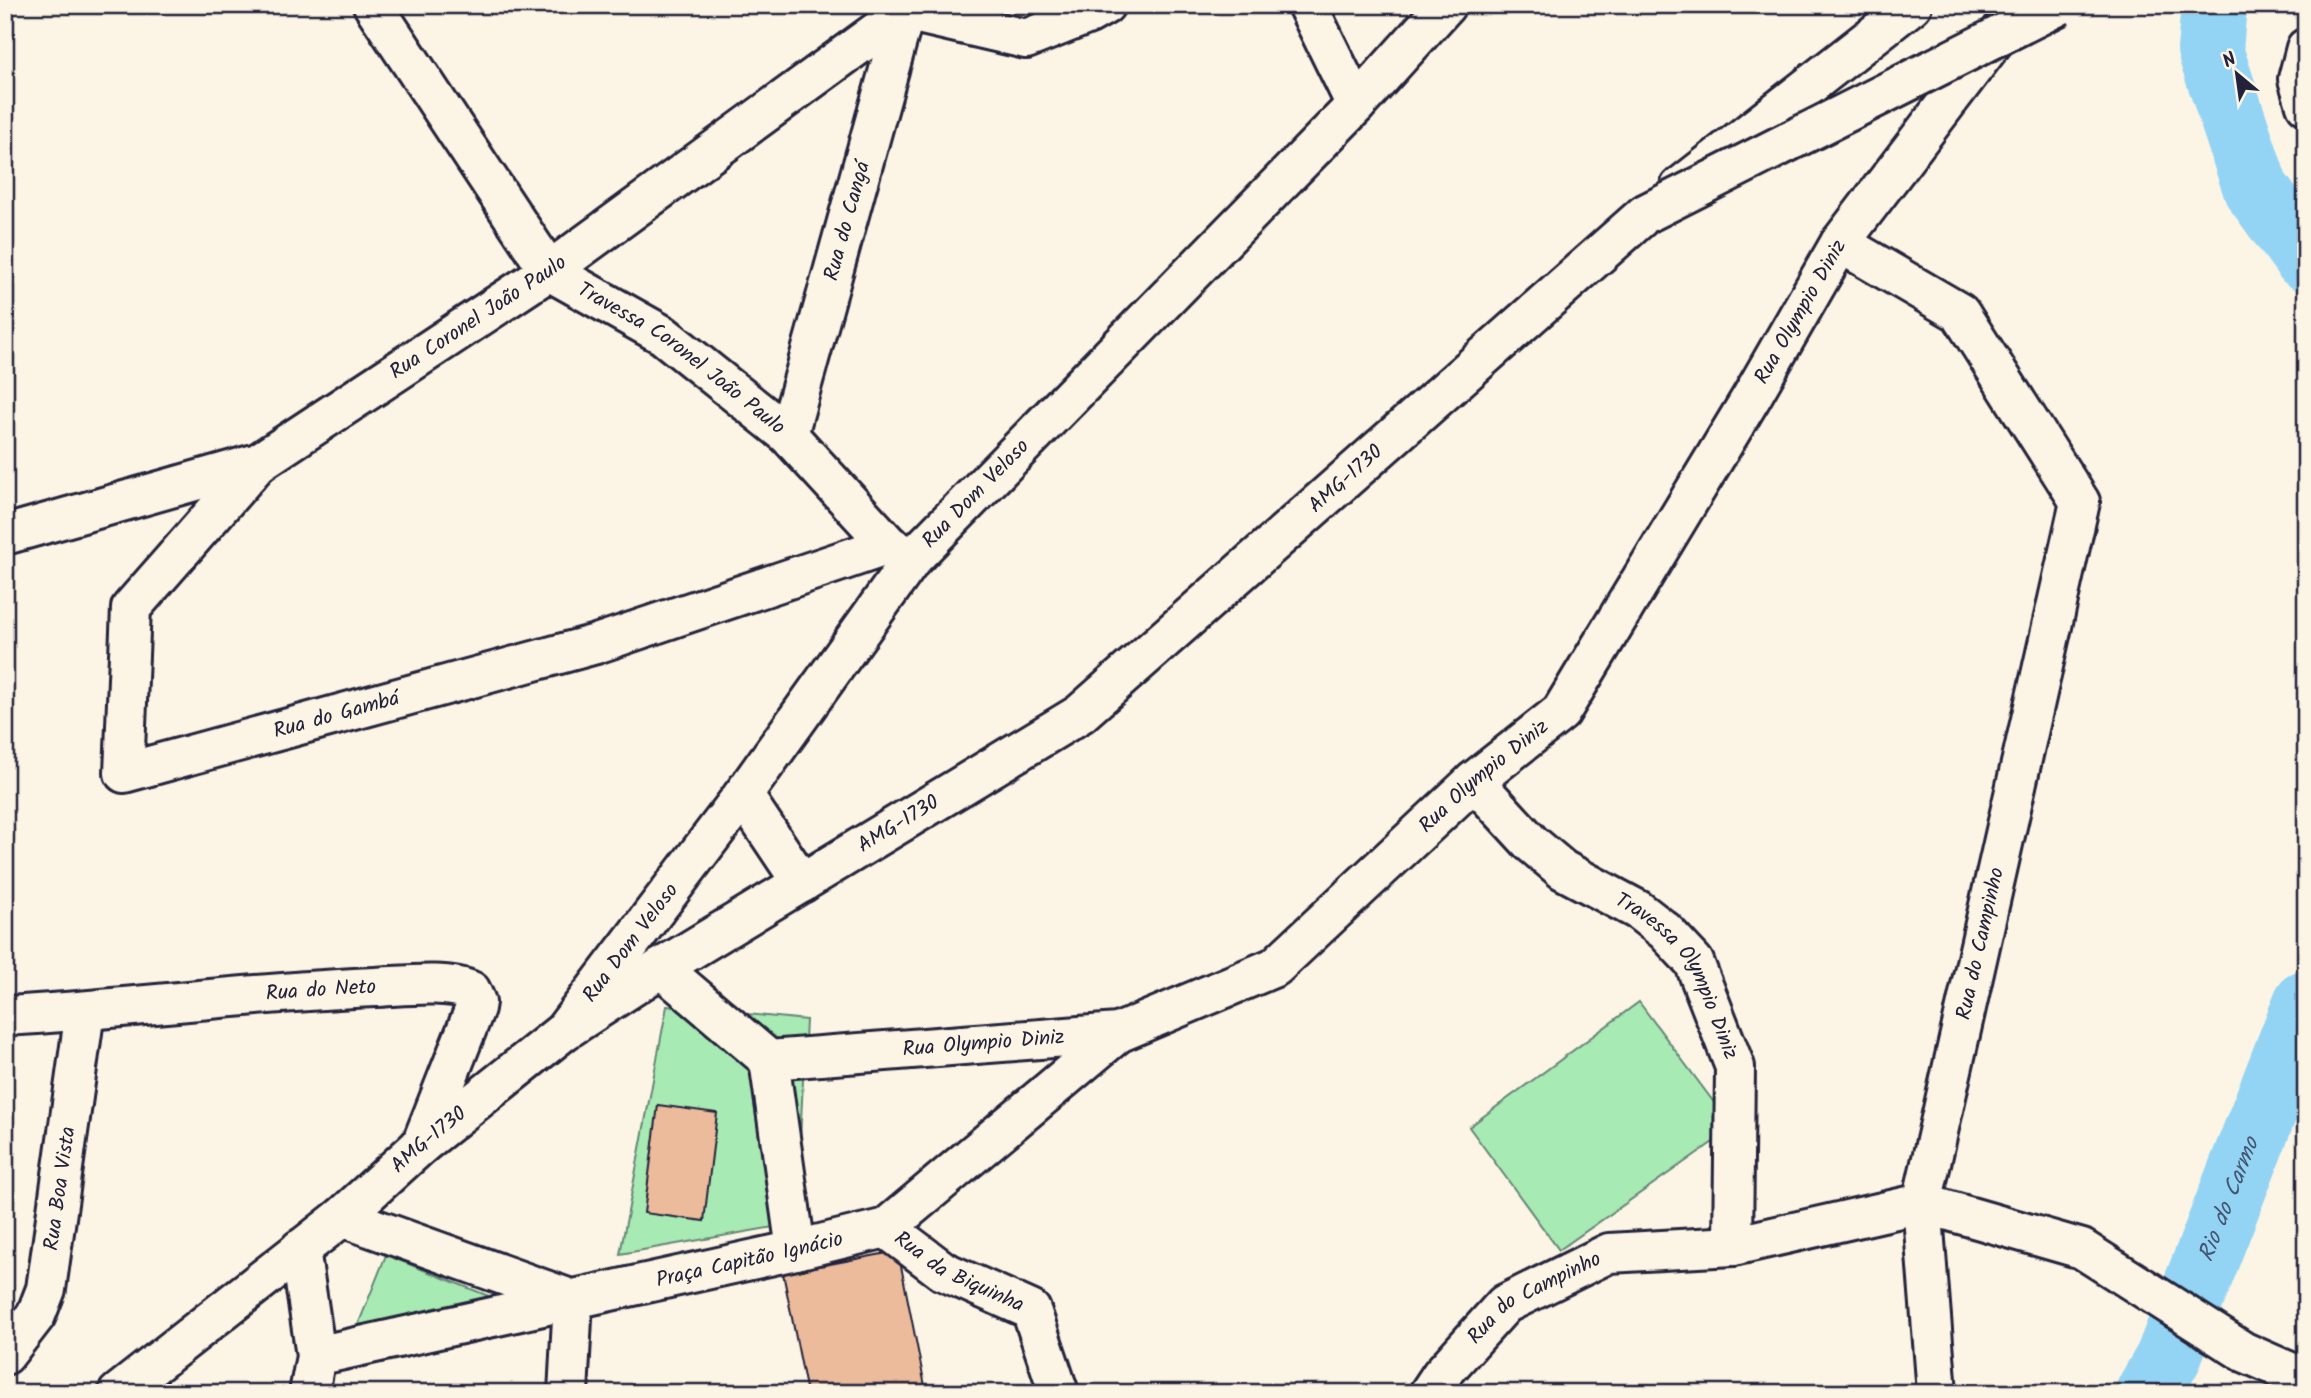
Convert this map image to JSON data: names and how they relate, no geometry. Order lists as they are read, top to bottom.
{
  "streets": {
    "street": [
      "Rua do Cangá",
      "Rua Olympio Diniz",
      "Rua Coronel João Paulo",
      "Travessa Coronel João Paulo",
      "AMG-1730",
      "Rua Dom Veloso",
      "Rua do Gambá",
      "Rua do Campinho",
      "Travessa Olympio Diniz",
      "Rua do Neto",
      "Rua Boa Vista",
      "Praça Capitão Ignácio",
      "Rua da Biquinha"
    ]
  },
  "crossings": [
    ["Rua do Cangá", "Rua Coronel João Paulo"],
    ["Rua do Cangá", "Travessa Coronel João Paulo"],
    ["Rua Olympio Diniz", "Rua do Campinho"],
    ["Rua Olympio Diniz", "Travessa Olympio Diniz"],
    ["Rua Olympio Diniz", "Praça Capitão Ignácio"],
    ["Rua Coronel João Paulo", "Travessa Coronel João Paulo"],
    ["Rua Coronel João Paulo", "Rua do Gambá"],
    ["Travessa Coronel João Paulo", "Rua Dom Veloso"],
    ["Travessa Coronel João Paulo", "Rua do Gambá"],
    ["AMG-1730", "Rua Dom Veloso"],
    ["AMG-1730", "Rua do Neto"],
    ["Rua Dom Veloso", "Rua do Gambá"],
    ["Rua do Campinho", "Travessa Olympio Diniz"],
    ["Rua do Neto", "Rua Boa Vista"],
    ["Praça Capitão Ignácio", "Rua da Biquinha"]
  ],
  "water": ["Rio do Carmo"],
  "north": "top left"
}
